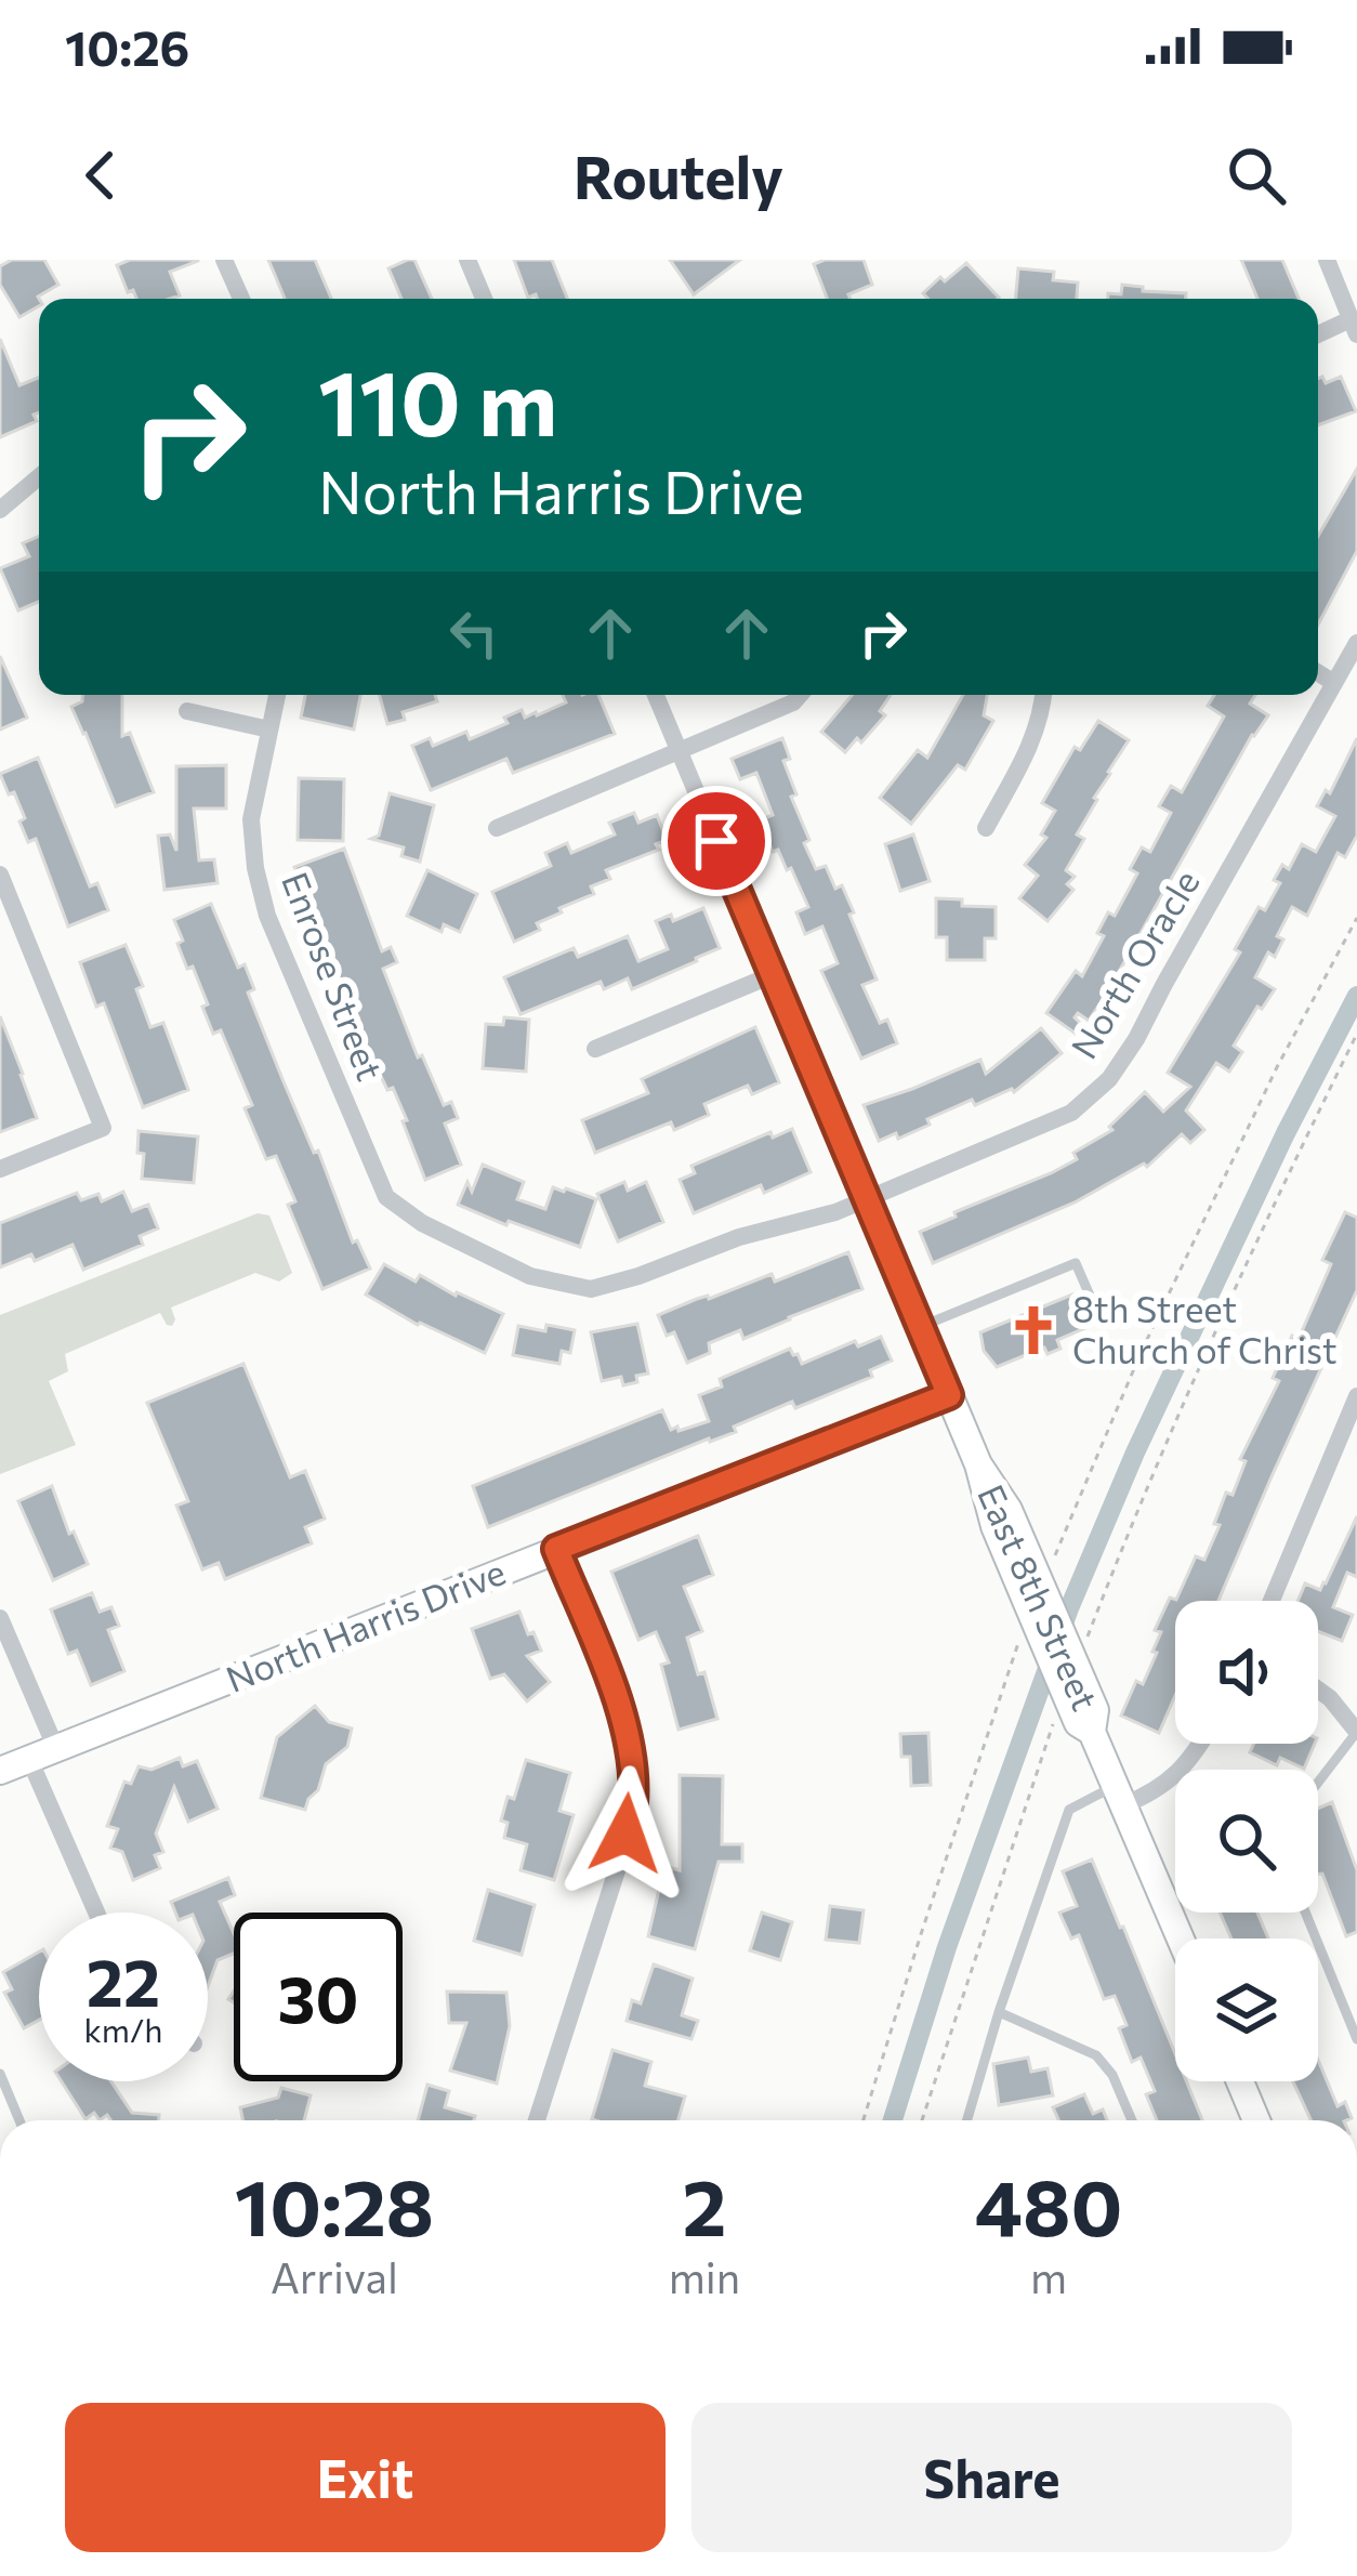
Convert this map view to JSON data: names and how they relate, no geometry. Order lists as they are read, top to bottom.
{
  "streets": {
    "street": [
      "North Oracle",
      "Enrose Street",
      "East 8th Street",
      "North Harris Drive"
    ]
  },
  "crossings": [
    ["North Oracle", "Enrose Street"],
    ["North Oracle", "East 8th Street"],
    ["East 8th Street", "North Harris Drive"]
  ],
  "places": {
    "church": ["8th Street Church of Christ"]
  },
  "page": {
    "status": "10:26",
    "header": "Routely",
    "turn": ["110 m", "North Harris Drive"],
    "speed": "22 km/h",
    "limit": "30",
    "eta": [
      "10:28",
      "Arrival",
      "2",
      "min",
      "480",
      "m"
    ],
    "buttons": ["Exit", "Share"]
  }
}
